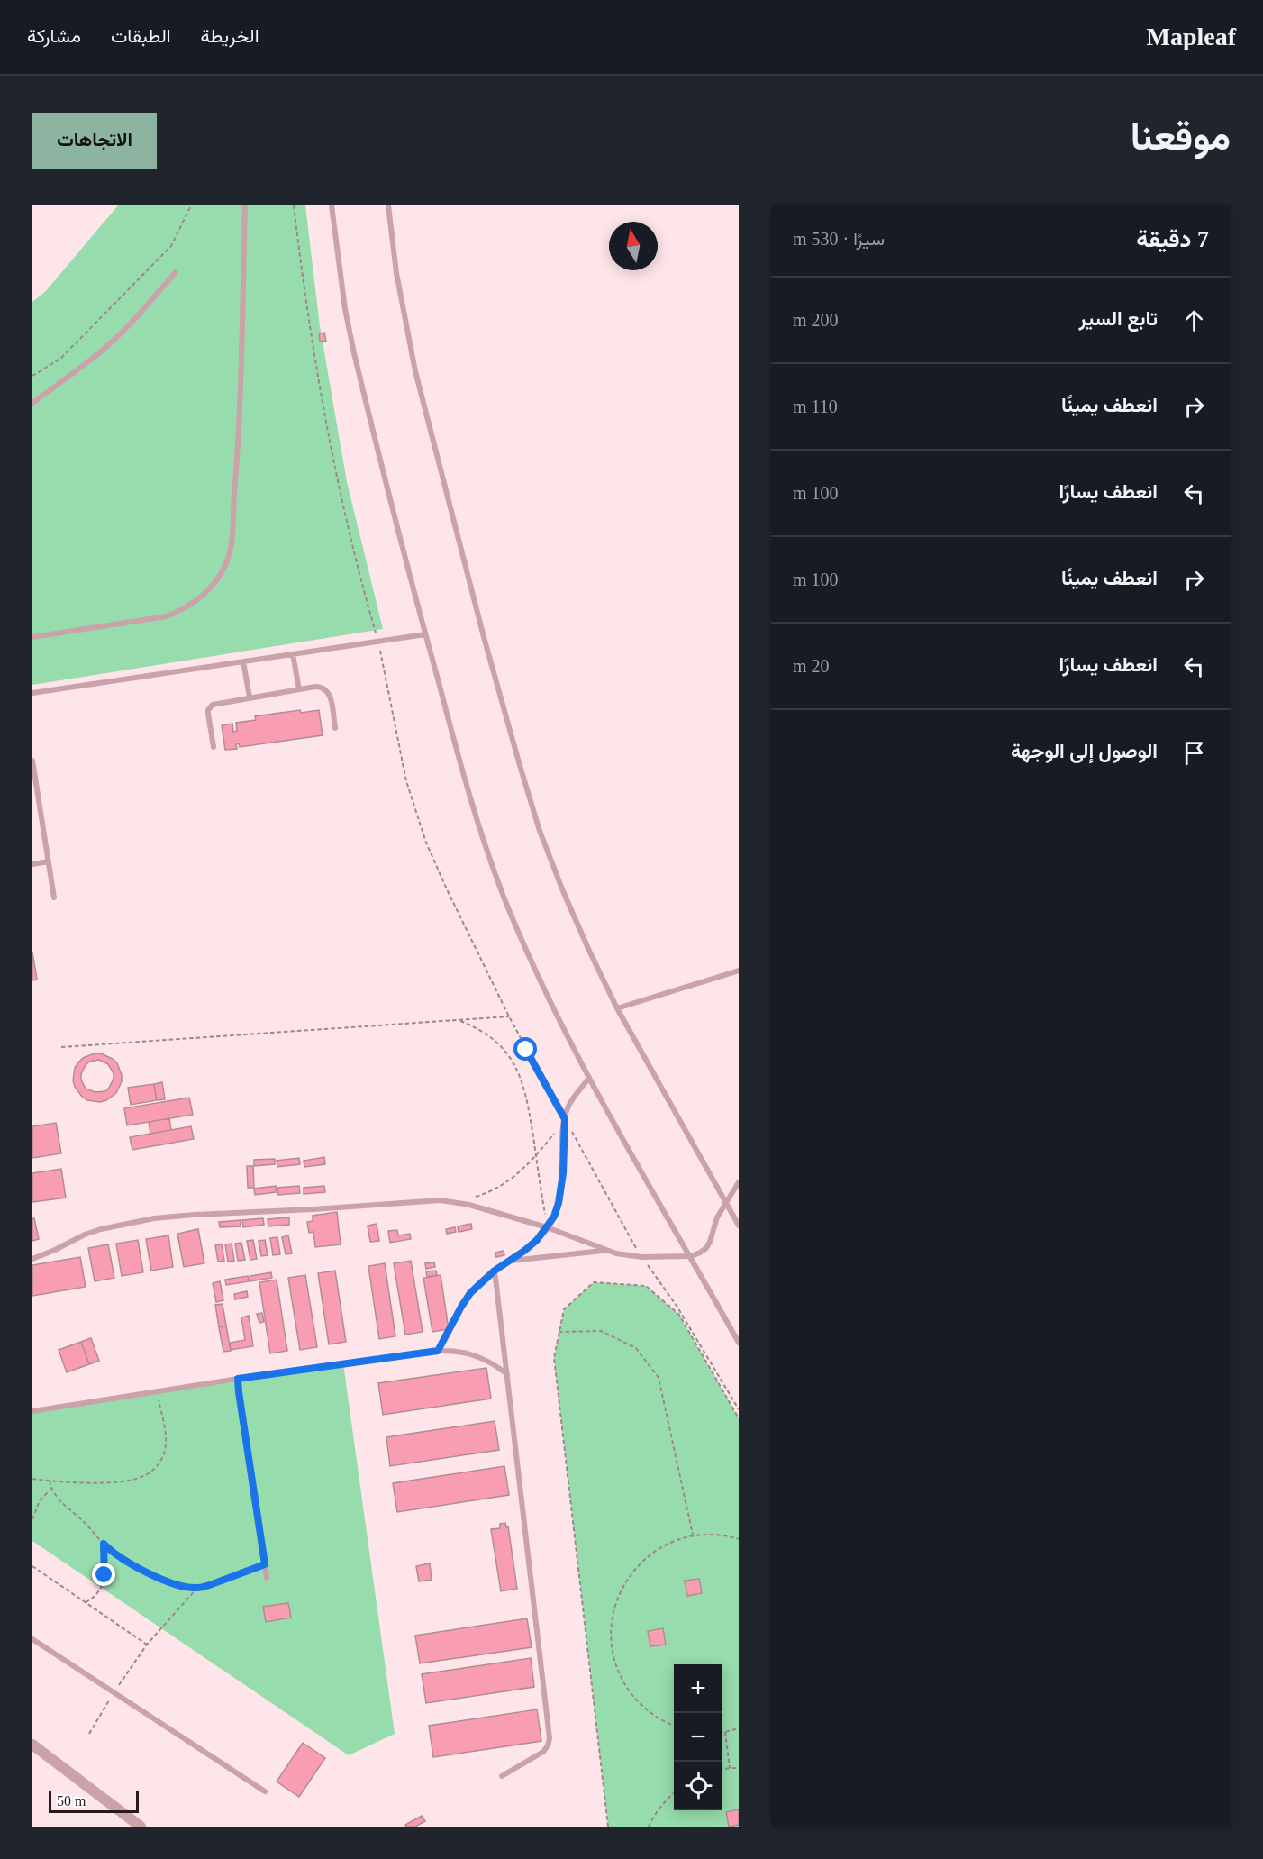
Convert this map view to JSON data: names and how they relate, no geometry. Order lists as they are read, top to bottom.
{
  "scale_bar": "50 m",
  "north": "top",
  "page": {
    "header": "Mapleaf",
    "nav": ["الخريطة", "الطبقات", "مشاركة"],
    "title": "موقعنا",
    "buttons": "الاتجاهات",
    "heading": ["7 دقيقة", "سيرًا · 530 m"],
    "list": [
      ["تابع السير", "200 m"],
      ["انعطف يمينًا", "110 m"],
      ["انعطف يسارًا", "100 m"],
      ["انعطف يمينًا", "100 m"],
      ["انعطف يسارًا", "20 m"],
      "الوصول إلى الوجهة"
    ],
    "map_buttons": ["+", "−"],
    "scale": "50 m"
  }
}
